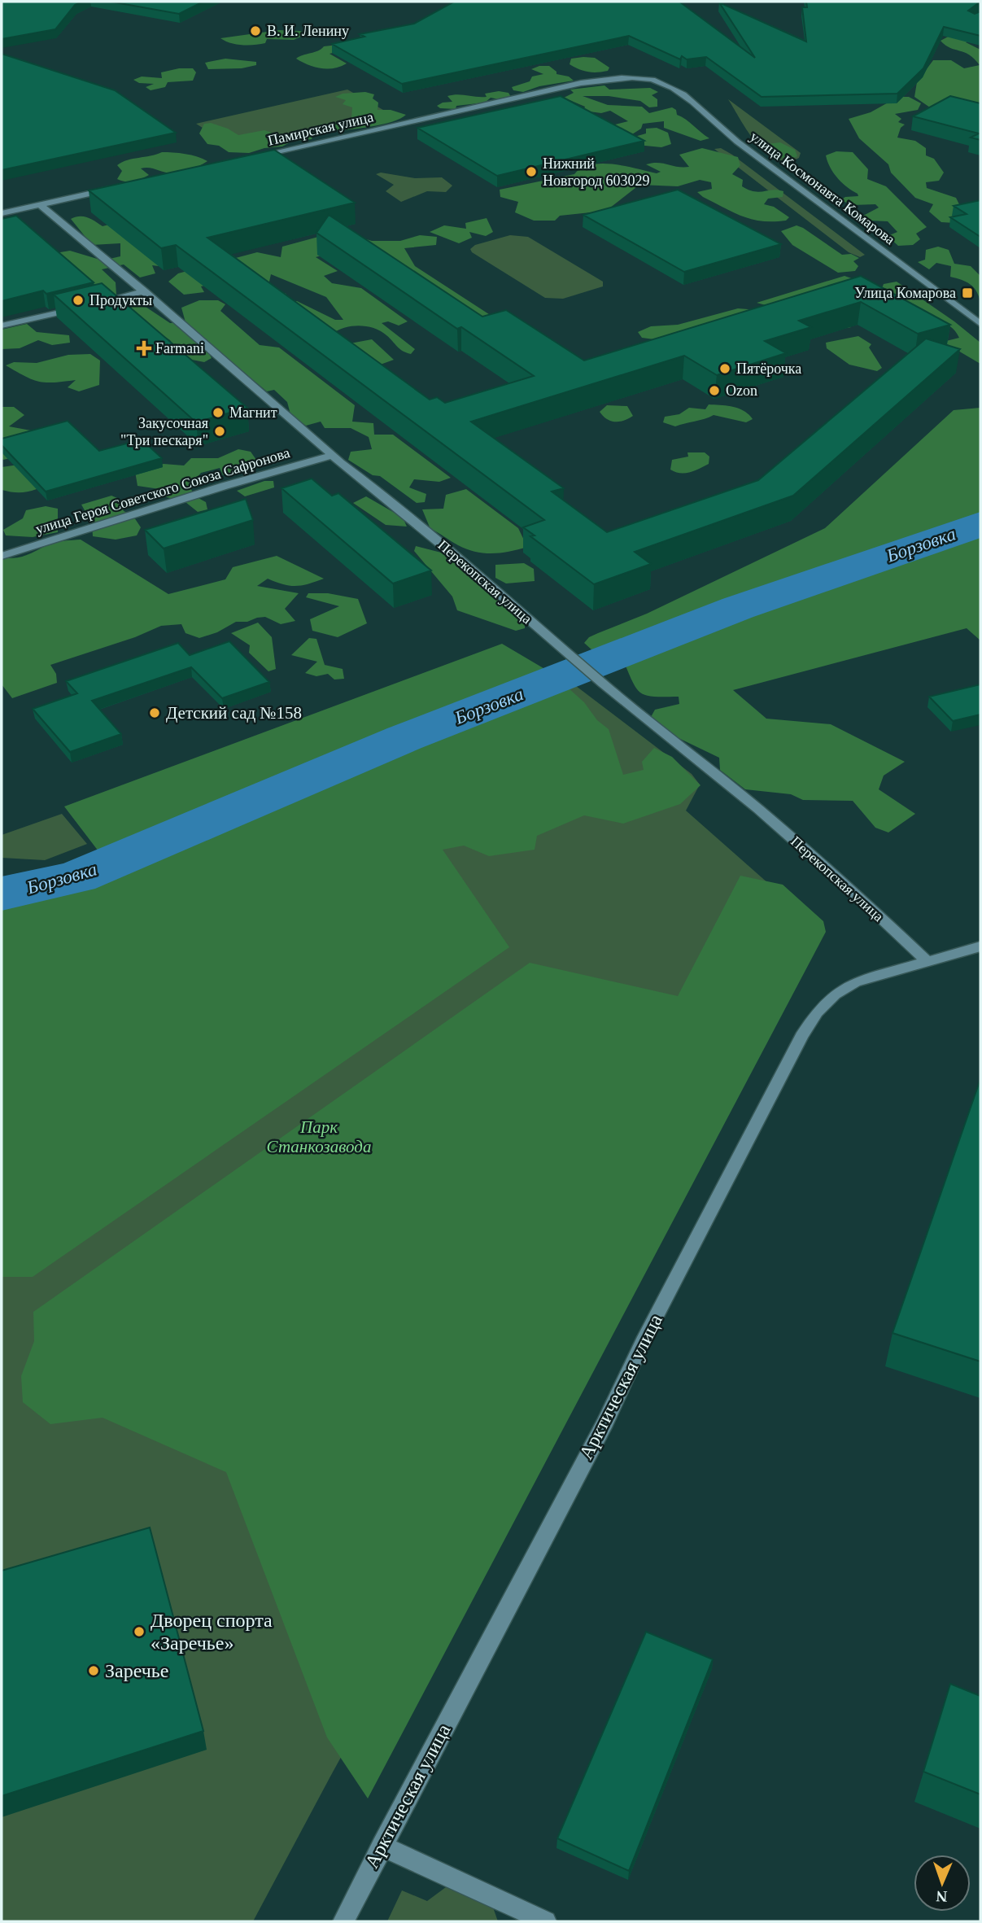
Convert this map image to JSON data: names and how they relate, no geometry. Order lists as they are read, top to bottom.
{
  "streets": {
    "street": [
      "Памирская улица",
      "улица Космонавта Комарова",
      "улица Героя Советского Союза Сафронова",
      "Перекопская улица",
      "Арктическая улица"
    ]
  },
  "crossings": [
    ["Памирская улица", "улица Космонавта Комарова"],
    ["улица Героя Советского Союза Сафронова", "Перекопская улица"],
    ["Перекопская улица", "Арктическая улица"]
  ],
  "water": ["Борзовка"],
  "parks": ["Парк Станкозавода"],
  "places": {
    "other": [
      "В. И. Ленину",
      "Нижний Новгород 603029",
      "Продукты",
      "Пятёрочка",
      "Ozon",
      "Магнит",
      "Закусочная \"Три пескаря\"",
      "Детский сад №158",
      "Дворец спорта «Заречье»",
      "Заречье"
    ],
    "transit": ["Улица Комарова"],
    "health": ["Farmani"]
  },
  "north": "bottom"
}
